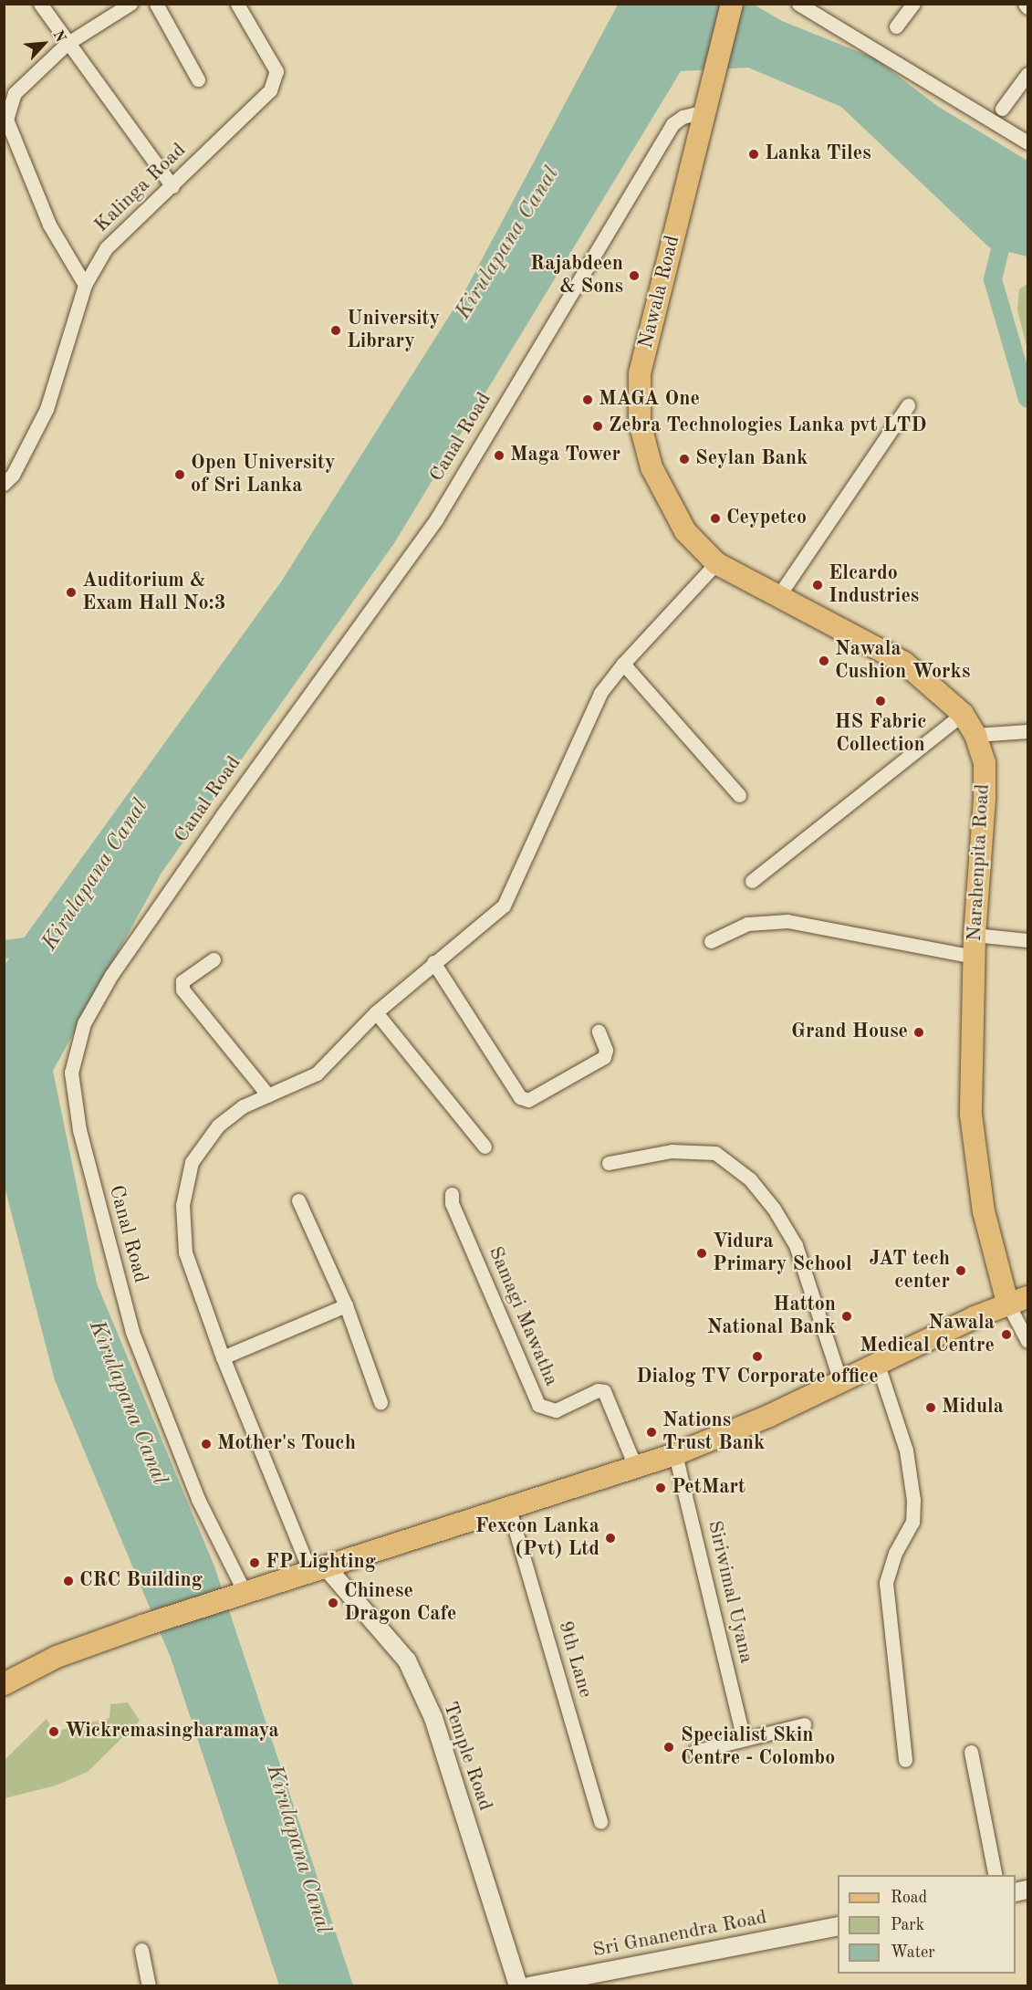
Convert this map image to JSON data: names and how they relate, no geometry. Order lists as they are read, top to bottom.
{
  "streets": {
    "main road": ["Nawala Road", "Narahenpita Road"],
    "street": [
      "Kalinga Road",
      "Canal Road",
      "Samagi Mawatha",
      "Siriwimal Uyana",
      "9th Lane",
      "Temple Road",
      "Sri Gnanendra Road"
    ]
  },
  "crossings": [
    ["Nawala Road", "Canal Road"],
    ["Nawala Road", "Narahenpita Road"]
  ],
  "water": ["Kirulapana Canal"],
  "places": [
    "Lanka Tiles",
    "Rajabdeen & Sons",
    "University Library",
    "MAGA One",
    "Zebra Technologies Lanka pvt LTD",
    "Maga Tower",
    "Seylan Bank",
    "Open University of Sri Lanka",
    "Ceypetco",
    "Elcardo Industries",
    "Auditorium & Exam Hall No:3",
    "Nawala Cushion Works",
    "HS Fabric Collection",
    "Grand House",
    "Vidura Primary School",
    "JAT tech center",
    "Hatton National Bank",
    "Nawala Medical Centre",
    "Dialog TV Corporate office",
    "Midula",
    "Nations Trust Bank",
    "Mother's Touch",
    "PetMart",
    "Fexcon Lanka (Pvt) Ltd",
    "FP Lighting",
    "CRC Building",
    "Chinese Dragon Cafe",
    "Wickremasingharamaya",
    "Specialist Skin Centre - Colombo"
  ],
  "legend": ["Road", "Park", "Water"],
  "north": "top right"
}
